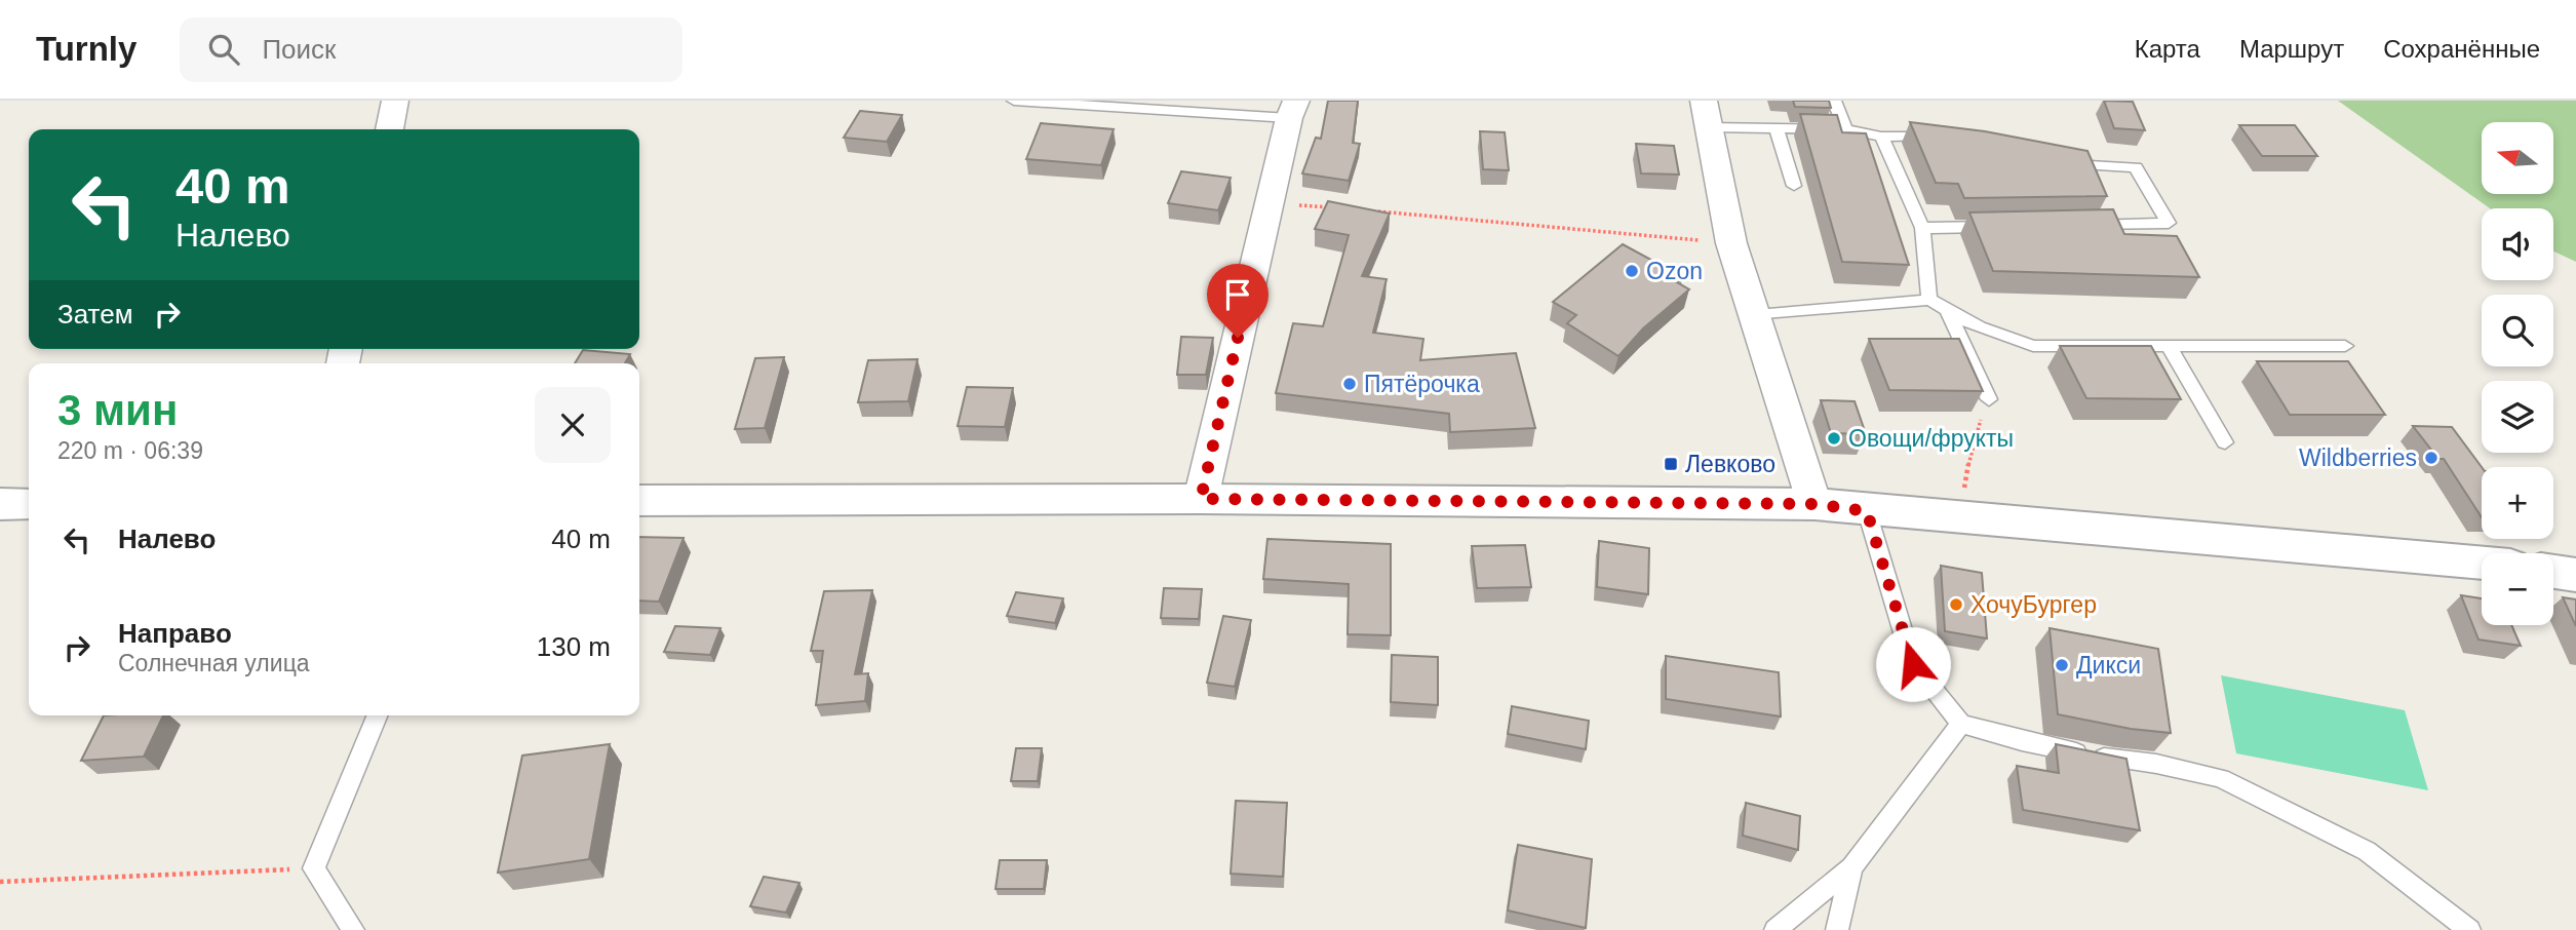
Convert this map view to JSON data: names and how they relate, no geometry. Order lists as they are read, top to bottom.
{
  "places": {
    "other": [
      "Ozon",
      "Пятёрочка",
      "Овощи/фрукты",
      "Wildberries",
      "ХочуБургер",
      "Дикси"
    ],
    "transit": ["Левково"]
  },
  "north": "left",
  "page": {
    "header": "Turnly",
    "search": "Поиск",
    "nav": ["Карта", "Маршрут", "Сохранённые"],
    "map_buttons": ["+", "−"],
    "turn": ["40 m", "Налево"],
    "then": "Затем",
    "heading": ["3 мин", "220 m · 06:39"],
    "list": [
      {
        "name": "Налево",
        "value": "40 m"
      },
      {
        "name": "Направо",
        "note": "Солнечная улица",
        "value": "130 m"
      }
    ]
  }
}
